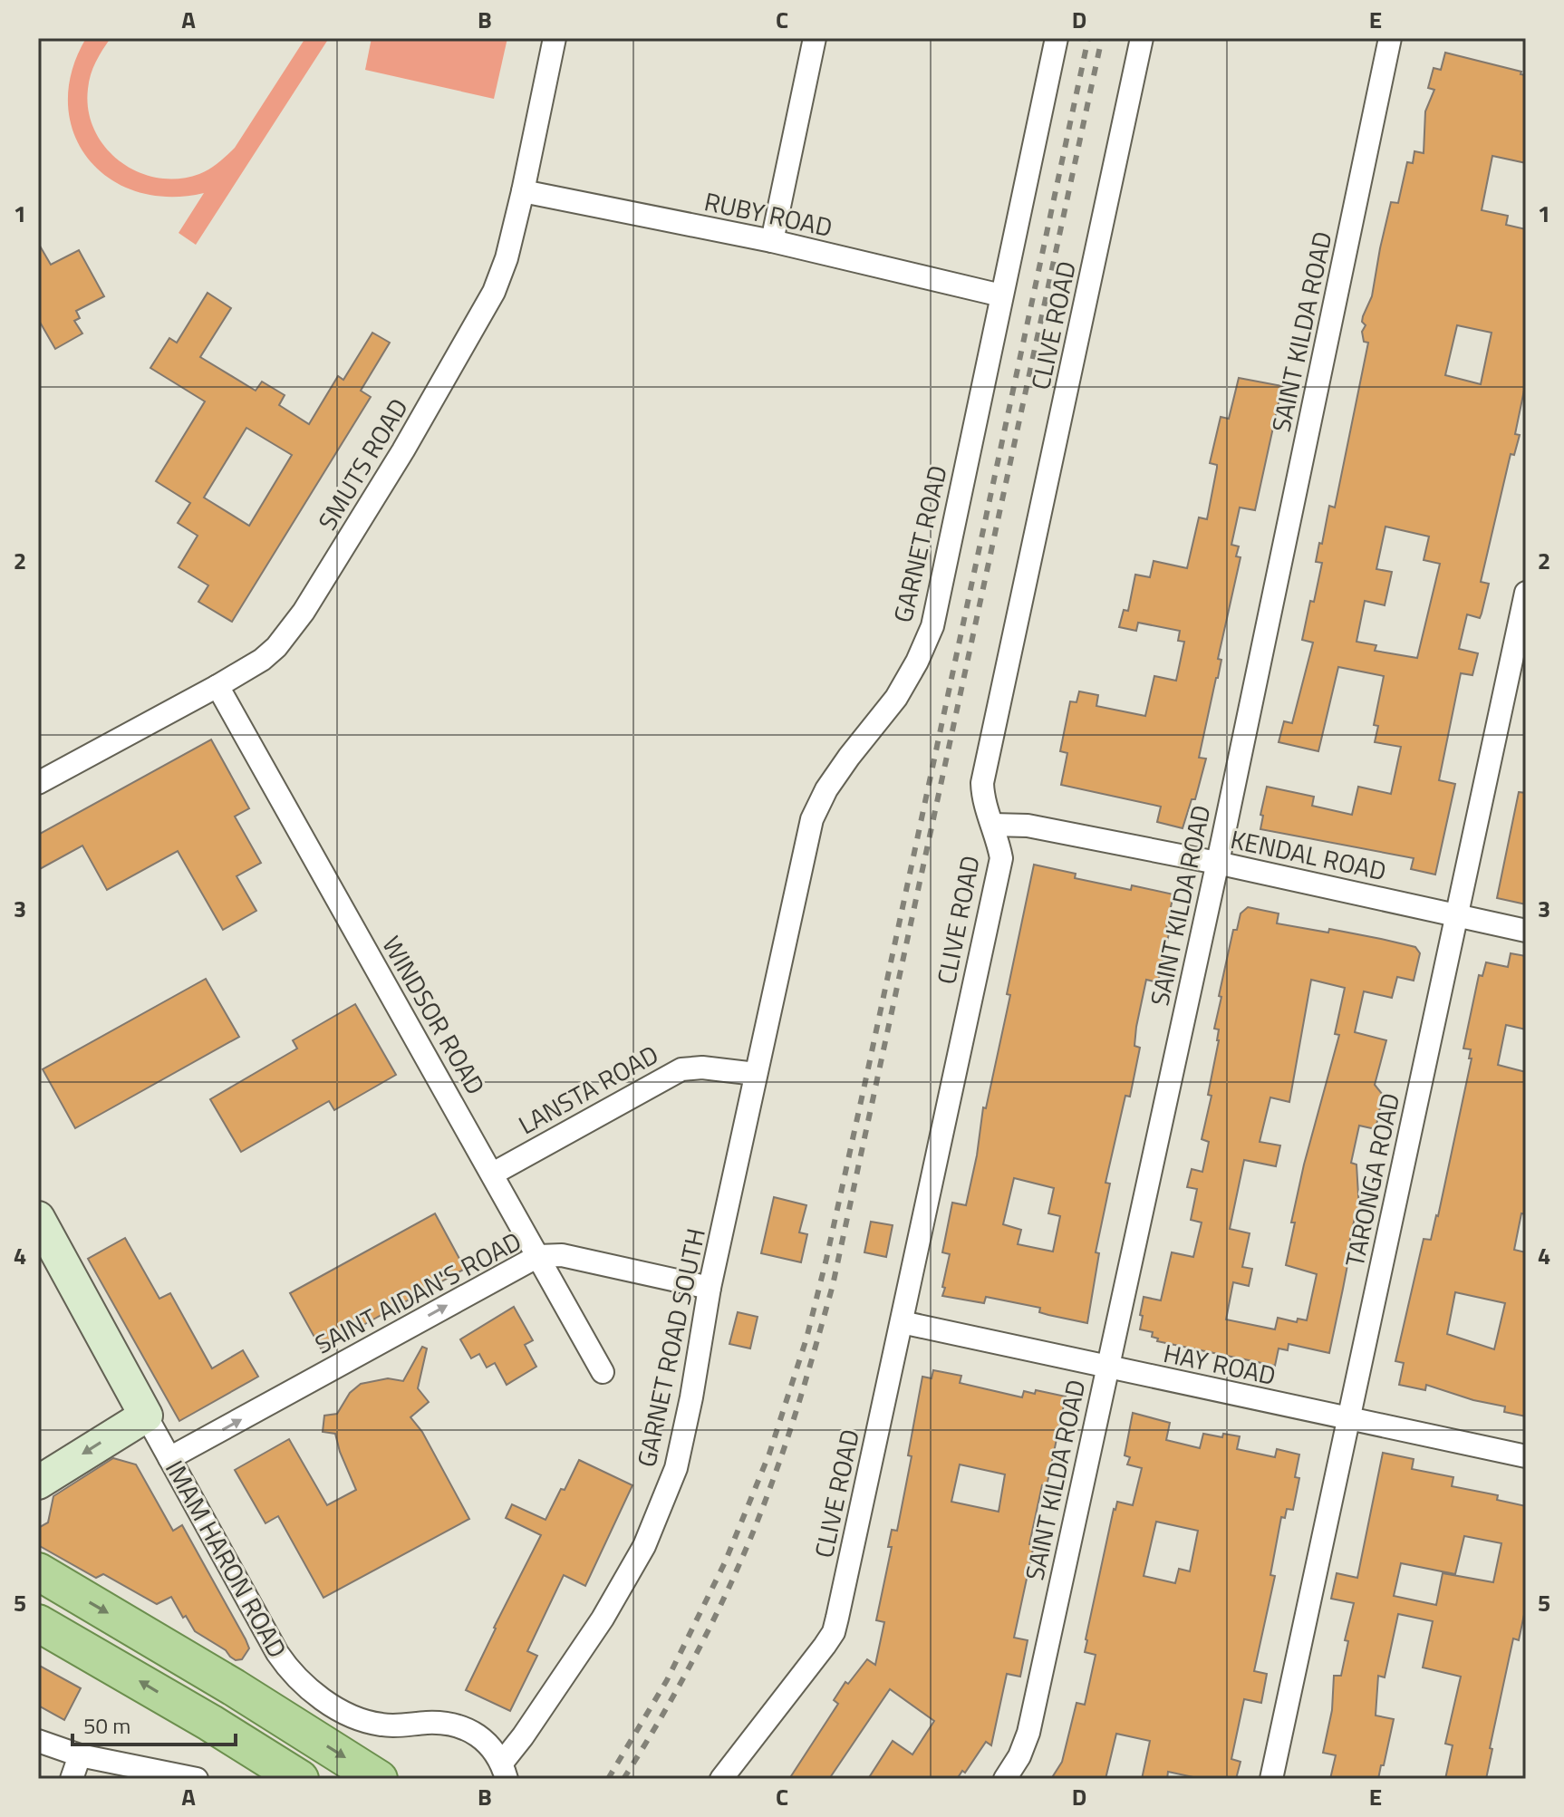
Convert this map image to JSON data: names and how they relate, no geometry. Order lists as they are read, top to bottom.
{
  "streets": {
    "street": [
      "RUBY ROAD",
      "CLIVE ROAD",
      "SAINT KILDA ROAD",
      "SMUTS ROAD",
      "GARNET ROAD",
      "KENDAL ROAD",
      "WINDSOR ROAD",
      "LANSTA ROAD",
      "TARONGA ROAD",
      "SAINT AIDAN'S ROAD",
      "GARNET ROAD SOUTH",
      "HAY ROAD",
      "IMAM HARON ROAD"
    ]
  },
  "crossings": [
    ["RUBY ROAD", "SMUTS ROAD"],
    ["RUBY ROAD", "GARNET ROAD"],
    ["CLIVE ROAD", "KENDAL ROAD"],
    ["CLIVE ROAD", "HAY ROAD"],
    ["SAINT KILDA ROAD", "KENDAL ROAD"],
    ["SAINT KILDA ROAD", "HAY ROAD"],
    ["SMUTS ROAD", "WINDSOR ROAD"],
    ["GARNET ROAD", "LANSTA ROAD"],
    ["GARNET ROAD", "GARNET ROAD SOUTH"],
    ["KENDAL ROAD", "TARONGA ROAD"],
    ["WINDSOR ROAD", "LANSTA ROAD"],
    ["WINDSOR ROAD", "SAINT AIDAN'S ROAD"],
    ["LANSTA ROAD", "GARNET ROAD SOUTH"],
    ["TARONGA ROAD", "HAY ROAD"],
    ["SAINT AIDAN'S ROAD", "GARNET ROAD SOUTH"],
    ["SAINT AIDAN'S ROAD", "IMAM HARON ROAD"],
    ["GARNET ROAD SOUTH", "IMAM HARON ROAD"]
  ],
  "one_way": ["SAINT AIDAN'S ROAD"],
  "scale_bar": "50 m",
  "grid": {
    "columns": [
      "A",
      "B",
      "C",
      "D",
      "E"
    ],
    "rows": [
      "1",
      "2",
      "3",
      "4",
      "5"
    ]
  }
}
